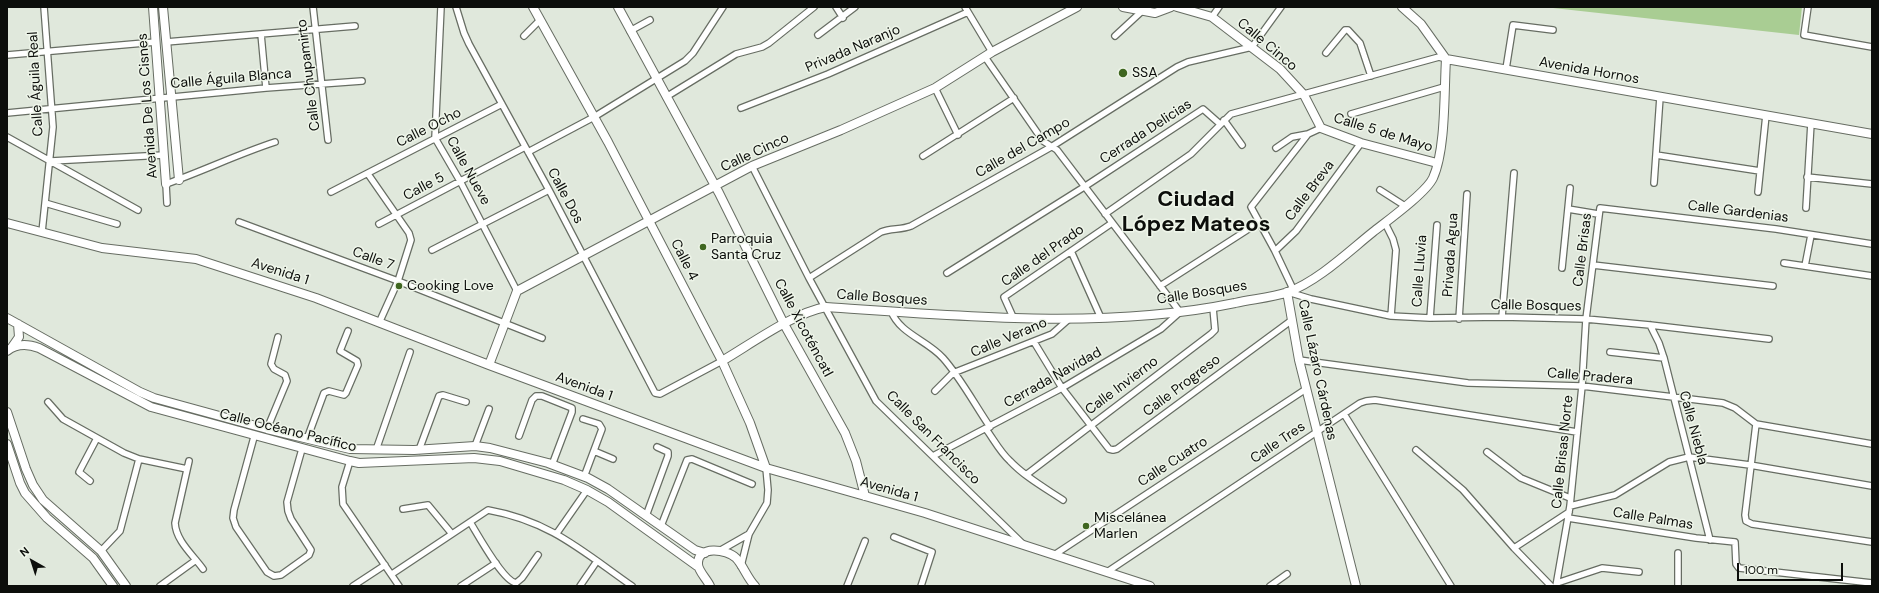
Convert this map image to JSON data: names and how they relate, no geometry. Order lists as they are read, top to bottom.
{
  "streets": {
    "street": [
      "Calle Cinco",
      "Privada Naranjo",
      "Avenida Hornos",
      "Calle Chupamirto",
      "Calle Águila Blanca",
      "Calle Águila Real",
      "Avenida De Los Cisnes",
      "Calle Ocho",
      "Cerrada Delicias",
      "Calle 5 de Mayo",
      "Calle del Campo",
      "Calle Nueve",
      "Calle 5",
      "Calle Breva",
      "Calle Dos",
      "Calle Gardenias",
      "Calle Brisas",
      "Privada Agua",
      "Calle del Prado",
      "Calle 7",
      "Calle 4",
      "Calle Lluvia",
      "Avenida 1",
      "Calle Bosques",
      "Calle Xicoténcatl",
      "Calle Verano",
      "Calle Lázaro Cárdenas",
      "Calle Pradera",
      "Cerrada Navidad",
      "Calle Invierno",
      "Calle Progreso",
      "Calle Niebla",
      "Calle Océano Pacífico",
      "Calle San Francisco",
      "Calle Tres",
      "Calle Brisas Norte",
      "Calle Cuatro",
      "Calle Palmas"
    ]
  },
  "crossings": [
    ["Calle Cinco", "Avenida Hornos"],
    ["Calle Cinco", "Calle 5 de Mayo"],
    ["Calle Cinco", "Calle del Campo"],
    ["Calle Cinco", "Calle Nueve"],
    ["Calle Cinco", "Calle Dos"],
    ["Calle Cinco", "Calle 4"],
    ["Calle Cinco", "Calle Xicoténcatl"],
    ["Calle Cinco", "Calle San Francisco"],
    ["Calle Chupamirto", "Calle Águila Blanca"],
    ["Calle Águila Blanca", "Calle Águila Real"],
    ["Calle Águila Blanca", "Avenida De Los Cisnes"],
    ["Calle Águila Real", "Avenida 1"],
    ["Calle Ocho", "Calle Nueve"],
    ["Calle Ocho", "Calle Dos"],
    ["Calle 5 de Mayo", "Calle Breva"],
    ["Calle 5 de Mayo", "Calle Lázaro Cárdenas"],
    ["Calle del Campo", "Calle San Francisco"],
    ["Calle Nueve", "Calle 5"],
    ["Calle 5", "Calle Dos"],
    ["Calle Dos", "Calle Bosques"],
    ["Calle Gardenias", "Calle Brisas"],
    ["Calle Brisas", "Calle Bosques"],
    ["Calle Brisas", "Calle Brisas Norte"],
    ["Privada Agua", "Calle Bosques"],
    ["Calle del Prado", "Calle Bosques"],
    ["Calle 4", "Avenida 1"],
    ["Calle 4", "Calle Bosques"],
    ["Calle Lluvia", "Calle Bosques"],
    ["Avenida 1", "Calle Xicoténcatl"],
    ["Avenida 1", "Calle San Francisco"],
    ["Avenida 1", "Calle Tres"],
    ["Avenida 1", "Calle Cuatro"],
    ["Calle Bosques", "Calle Xicoténcatl"],
    ["Calle Bosques", "Calle Verano"],
    ["Calle Bosques", "Calle Lázaro Cárdenas"],
    ["Calle Bosques", "Cerrada Navidad"],
    ["Calle Bosques", "Calle Invierno"],
    ["Calle Bosques", "Calle Niebla"],
    ["Calle Bosques", "Calle San Francisco"],
    ["Calle Bosques", "Calle Brisas Norte"],
    ["Calle Lázaro Cárdenas", "Calle Pradera"],
    ["Calle Lázaro Cárdenas", "Calle Progreso"],
    ["Calle Lázaro Cárdenas", "Calle Tres"],
    ["Calle Lázaro Cárdenas", "Calle Cuatro"],
    ["Calle Pradera", "Calle Niebla"],
    ["Calle Pradera", "Calle Brisas Norte"],
    ["Cerrada Navidad", "Calle San Francisco"],
    ["Calle Invierno", "Calle Progreso"],
    ["Calle Niebla", "Calle Palmas"],
    ["Calle Tres", "Calle Brisas Norte"],
    ["Calle Brisas Norte", "Calle Palmas"]
  ],
  "districts": ["Ciudad López Mateos"],
  "places": [
    "SSA",
    "Parroquia Santa Cruz",
    "Cooking Love",
    "Miscelánea Marlen"
  ],
  "scale_bar": "100 m",
  "north": "top left"
}
